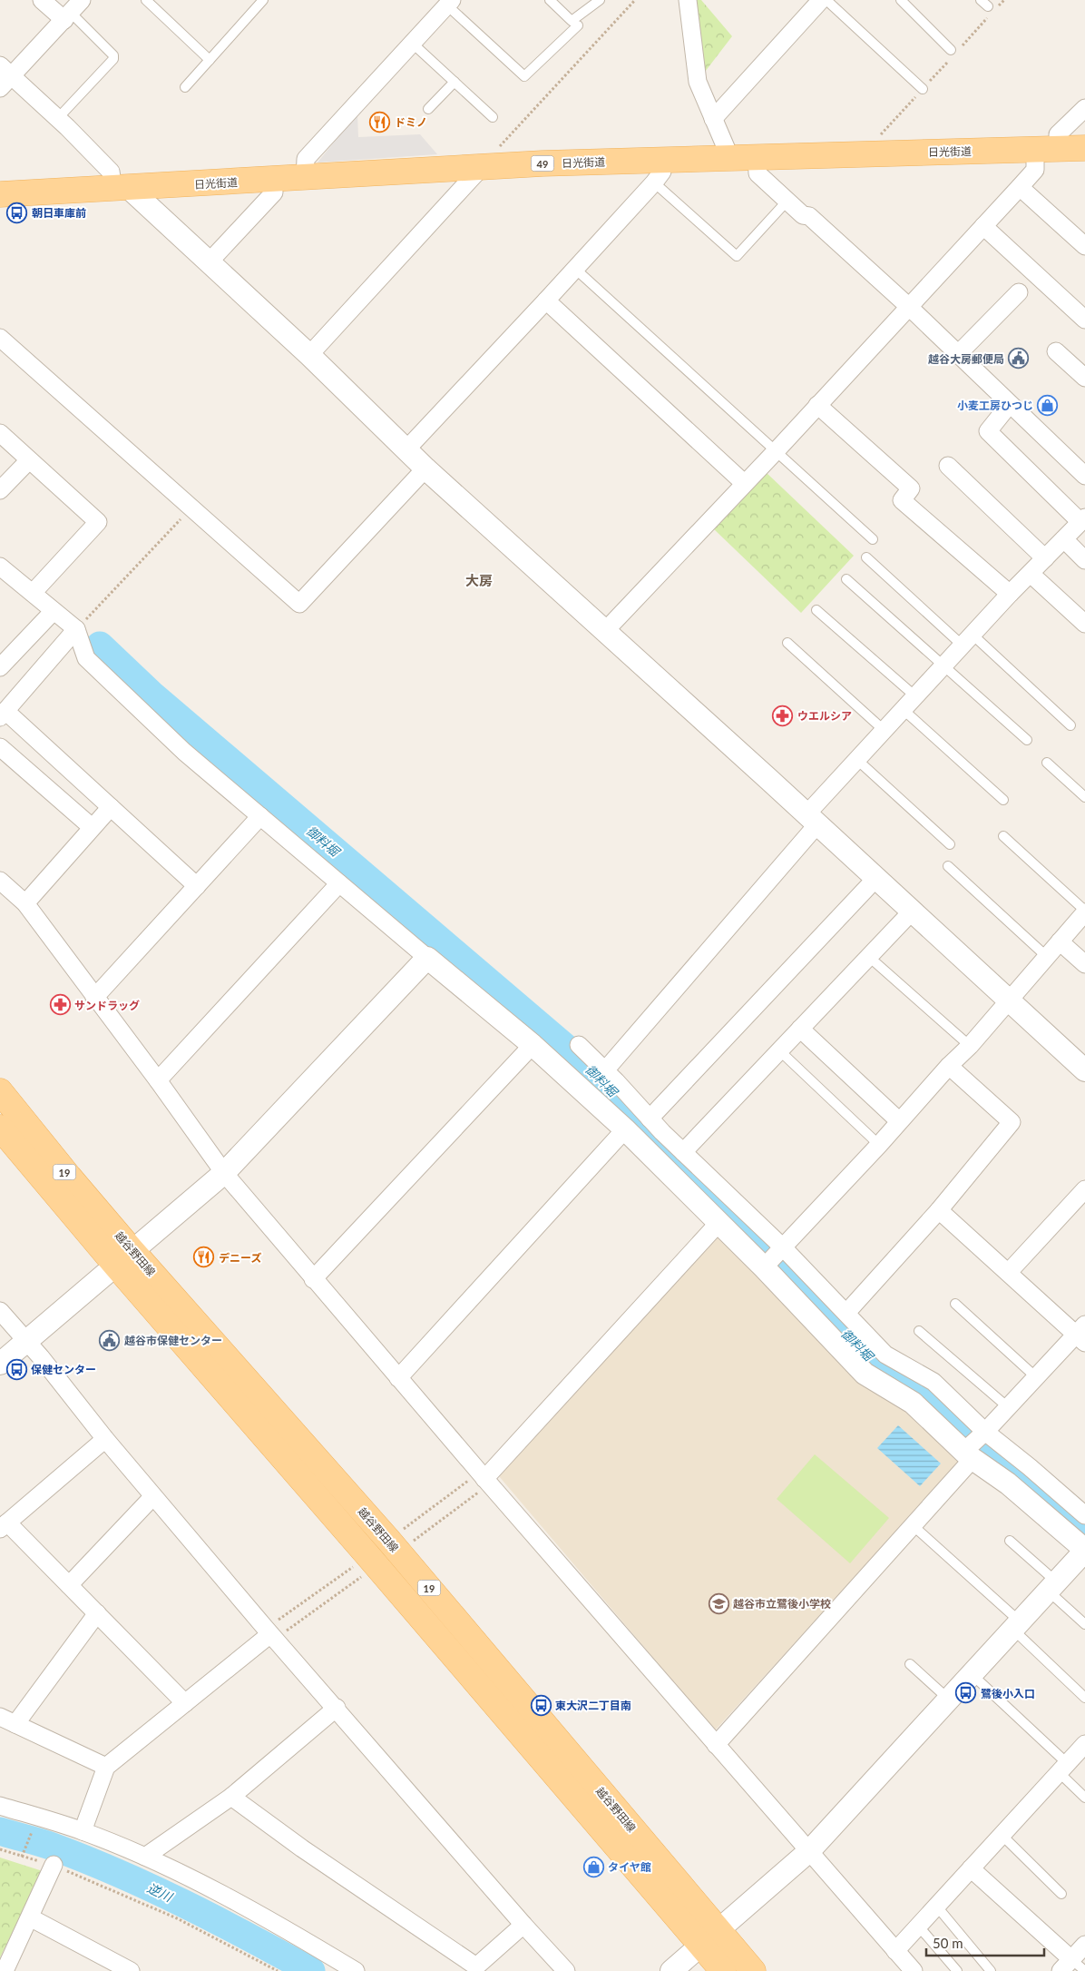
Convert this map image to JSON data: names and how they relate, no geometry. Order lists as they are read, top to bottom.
{
  "streets": {
    "main road": [
      "日光街道",
      "49",
      "19",
      "越谷野田線"
    ]
  },
  "districts": ["大房"],
  "water": ["御料堀", "逆川"],
  "places": {
    "restaurant": ["ドミノ", "デニーズ"],
    "bus stop": [
      "朝日車庫前",
      "保健センター",
      "鷺後小入口",
      "東大沢二丁目南"
    ],
    "public building": ["越谷大房郵便局", "越谷市保健センター"],
    "shop": ["小麦工房ひつじ", "タイヤ館"],
    "pharmacy": ["ウエルシア", "サンドラッグ"],
    "school or university": ["越谷市立鷺後小学校"]
  },
  "scale_bar": "50 m"
}
